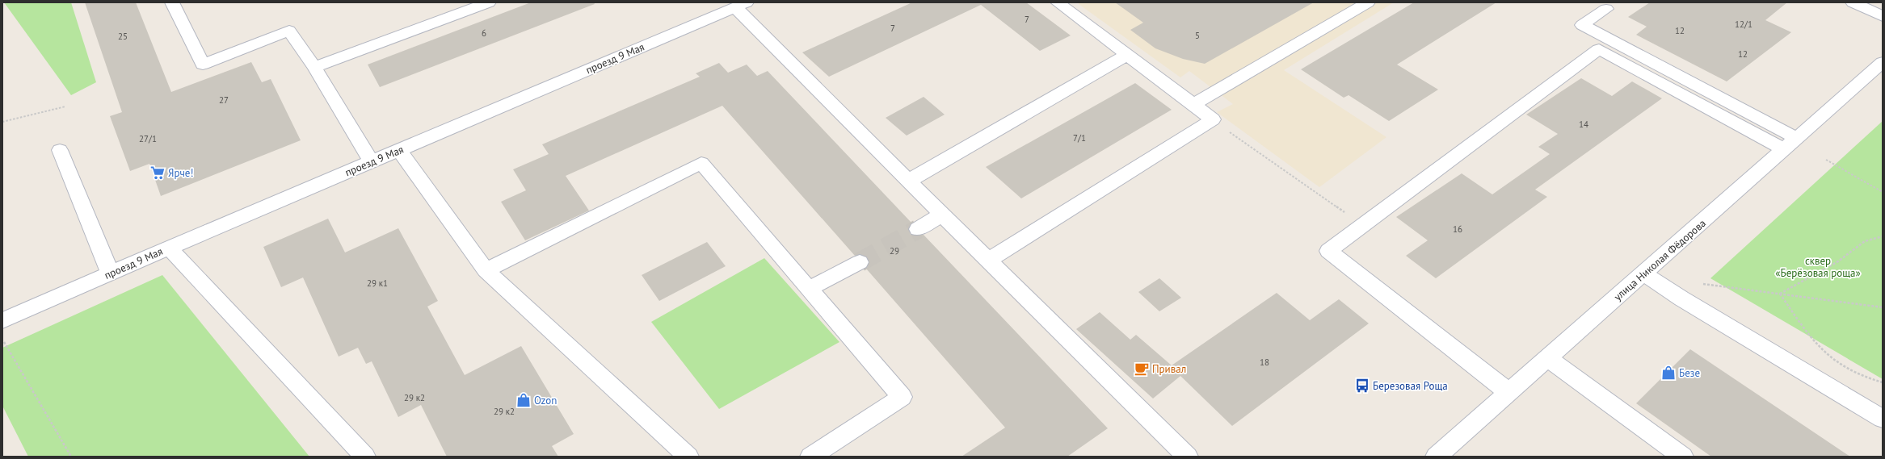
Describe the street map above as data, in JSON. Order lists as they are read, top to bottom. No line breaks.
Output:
{"streets":{"street":["проезд 9 Мая","улица Николая Фёдорова"]},"parks":["сквер «Берёзовая роща»"],"places":{"supermarket":["Ярче!"],"cafe":["Привал"],"shop":["Безе","Ozon"],"bus stop":["Березовая Роща"]},"house_numbers":["7","12/1","7","12","6","5","25","12","27","14","7/1","27/1","16","29","29 к1","18","29 к2","29 к2"]}
